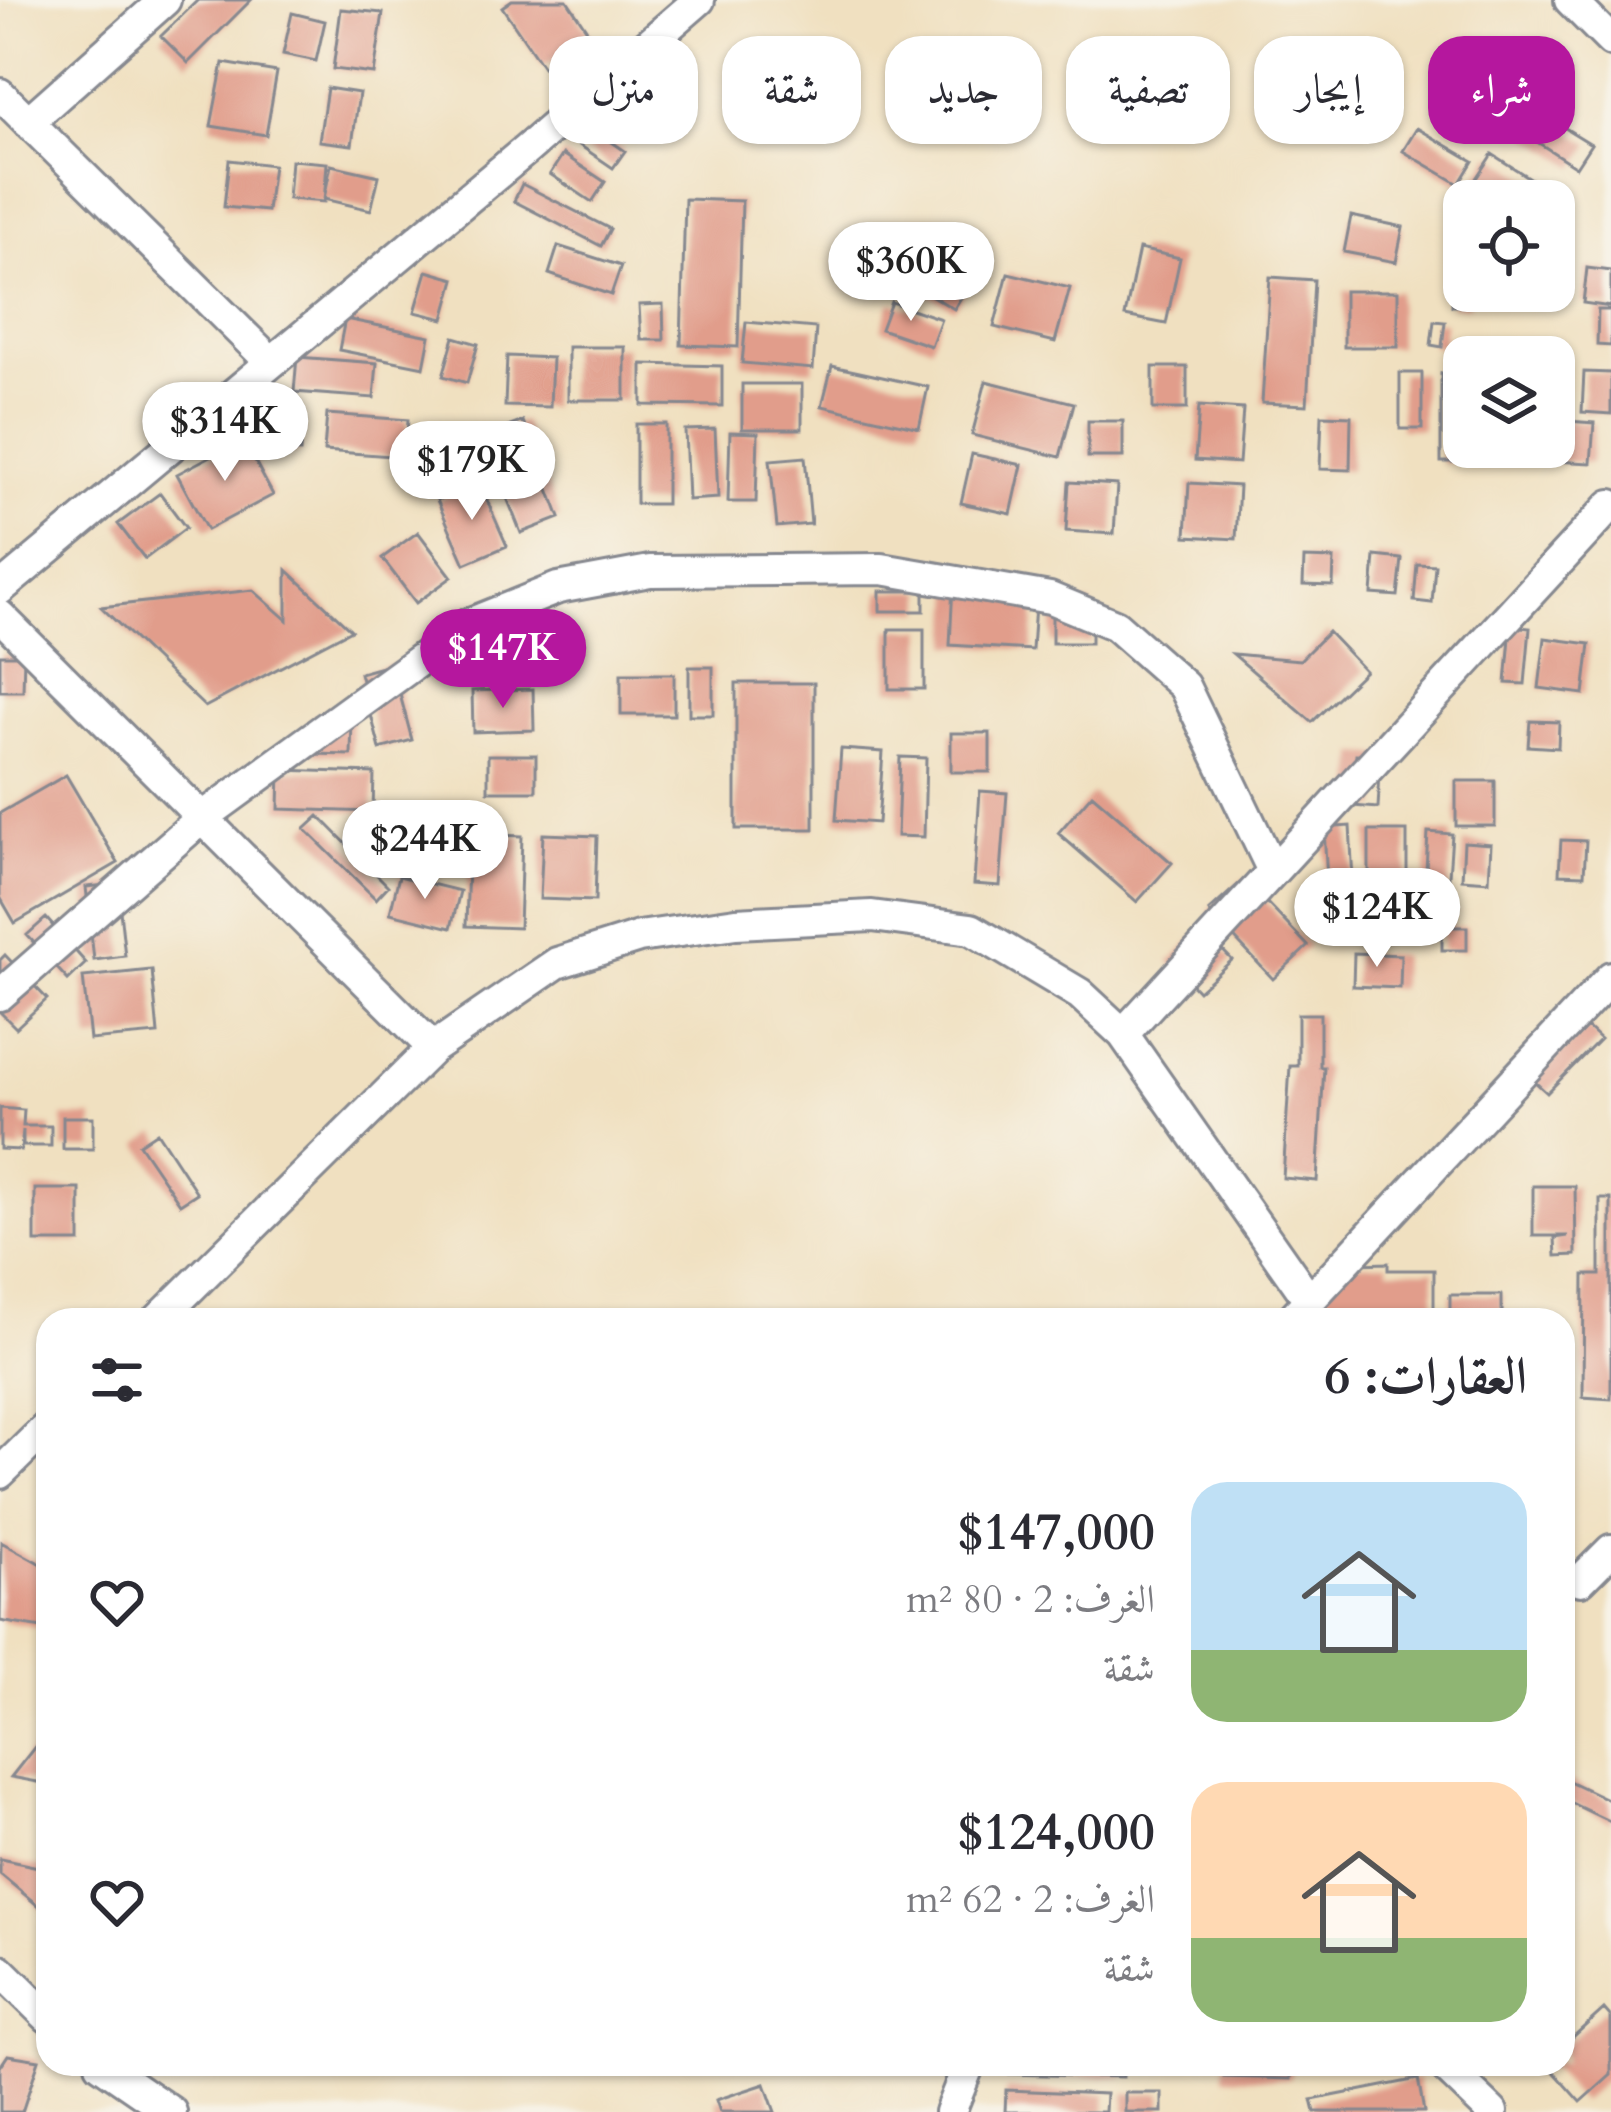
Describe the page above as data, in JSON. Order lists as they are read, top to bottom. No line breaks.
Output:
{"page":{"chip":["شراء","إيجار","تصفية","جديد","شقة","منزل"],"price":["$360K","$314K","$179K","$147K","$244K","$124K"],"heading":"العقارات: 6","list":[{"name":"$147,000","note":"الغرف: 2 · 80 m² · شقة"},{"name":"$124,000","note":"الغرف: 2 · 62 m² · شقة"}]}}
